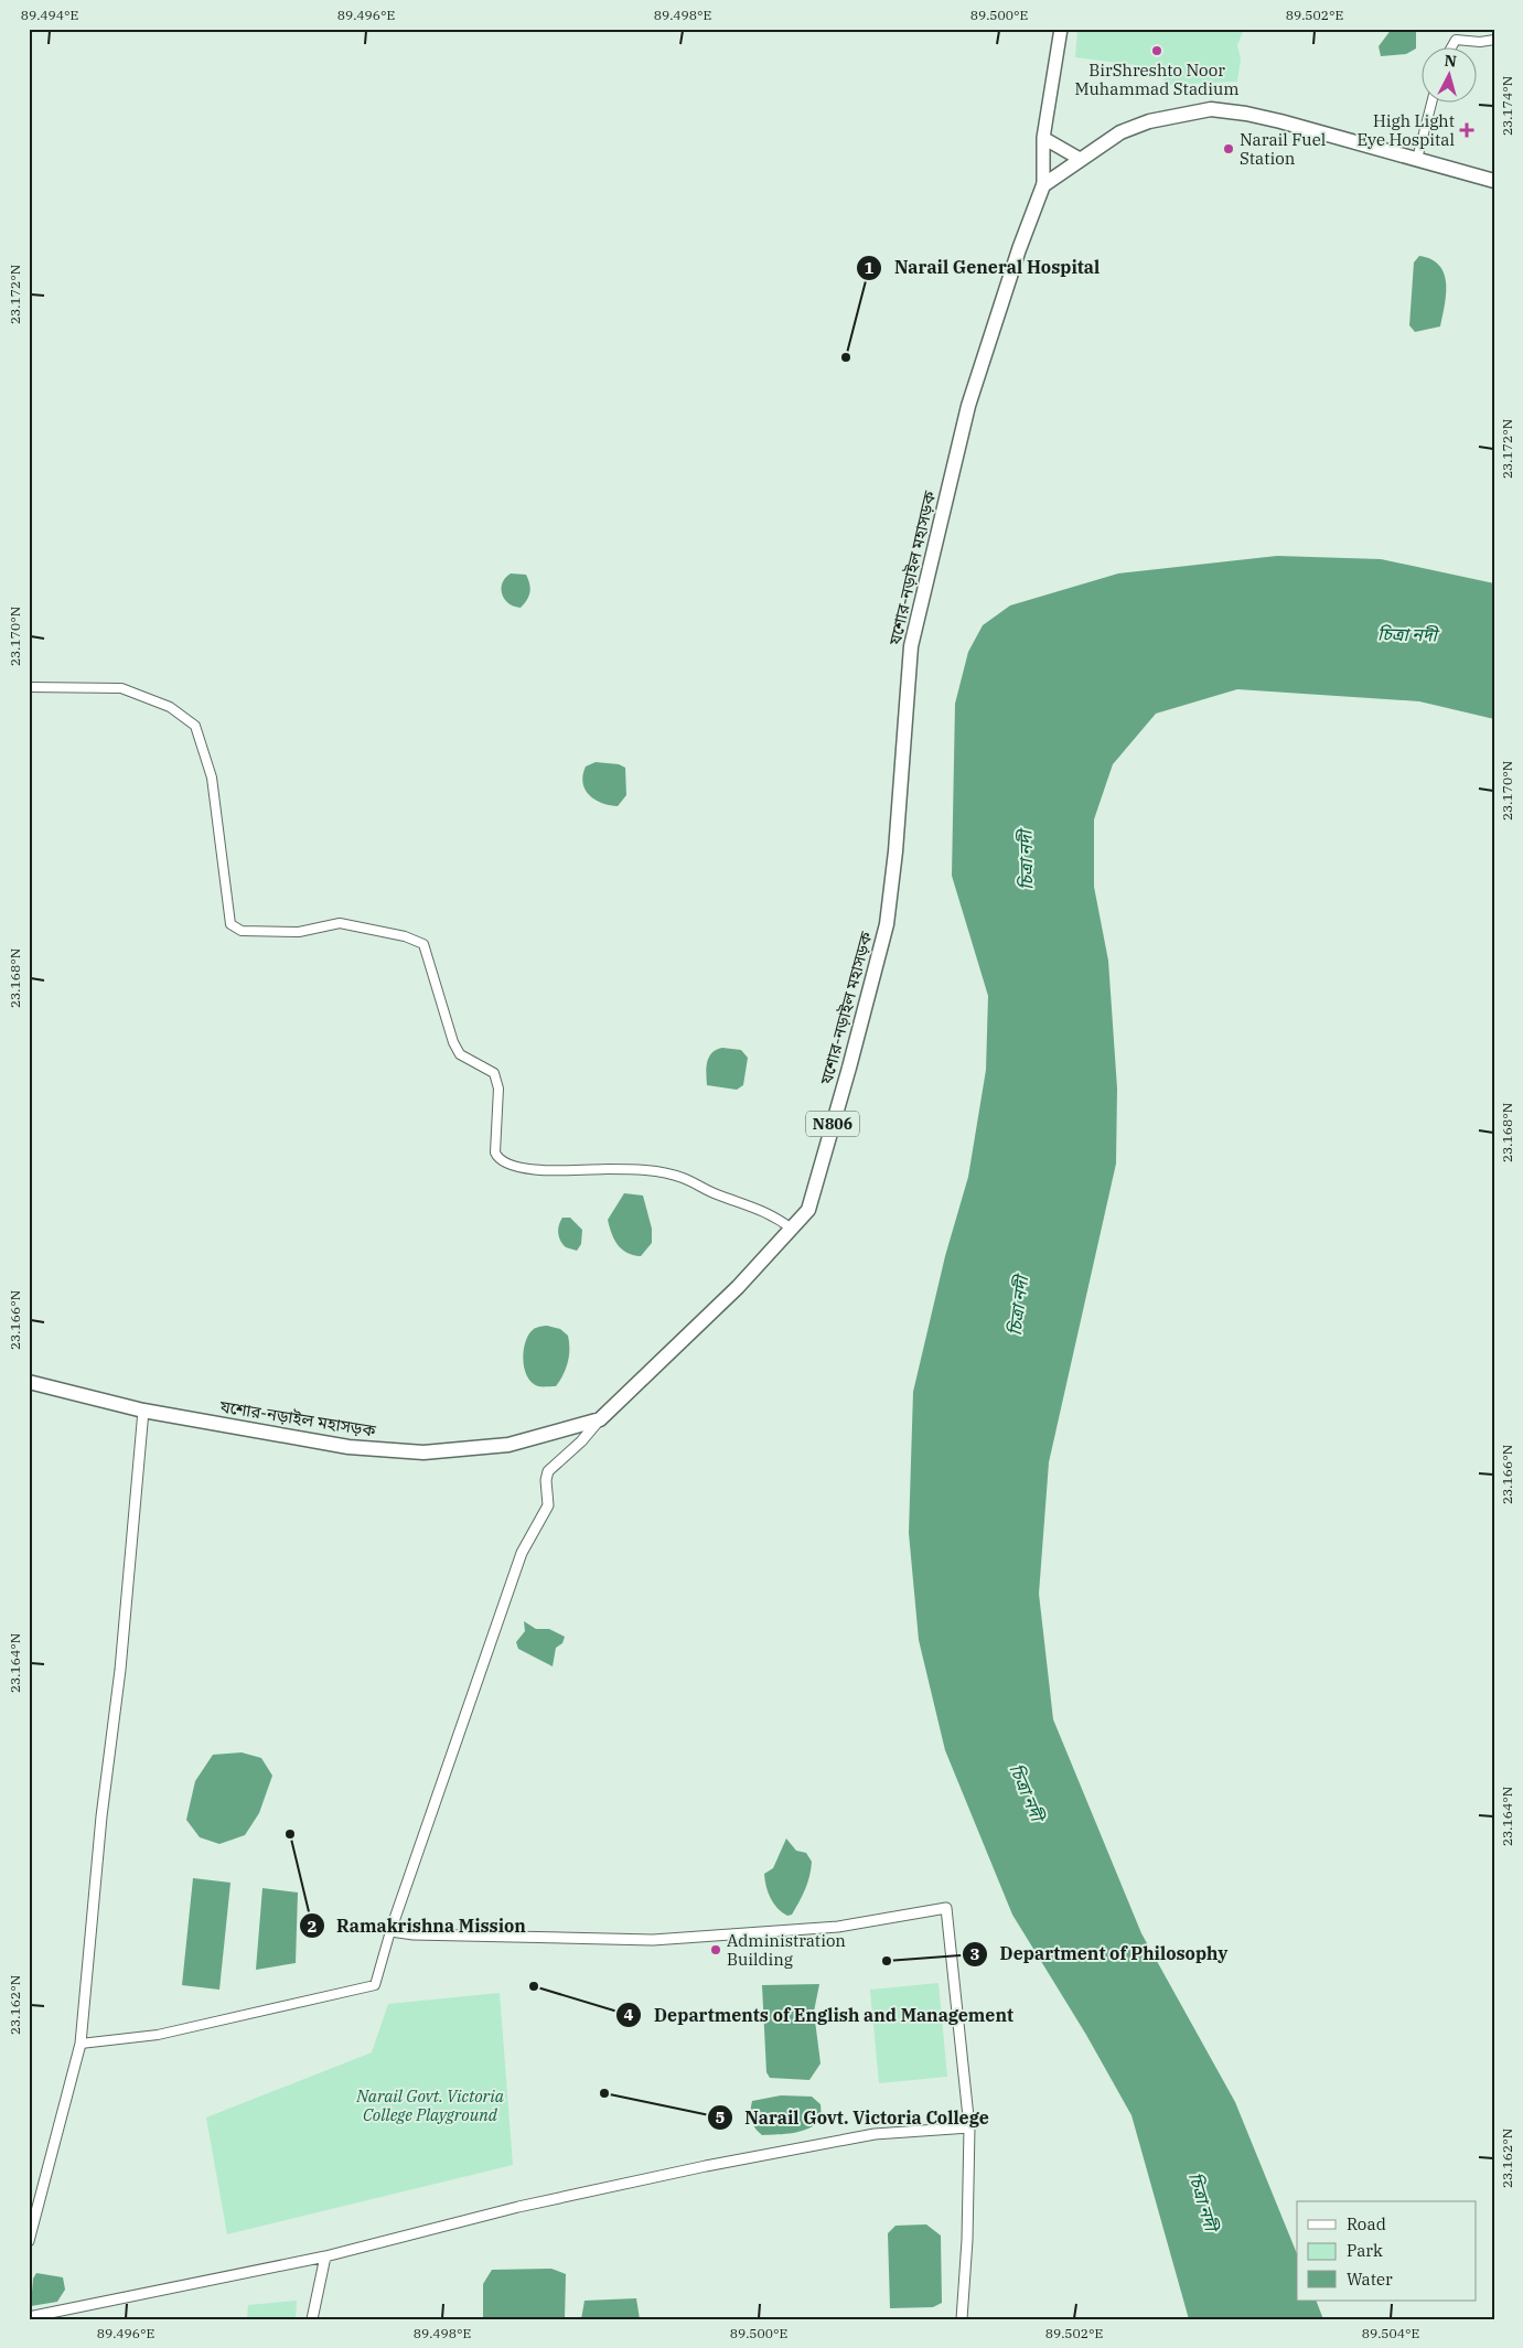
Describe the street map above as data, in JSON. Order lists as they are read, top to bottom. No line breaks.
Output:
{"streets":{"highway":["যশোর-নড়াইল মহাসড়ক","N806"]},"water":["চিত্রা নদী"],"parks":["Narail Govt. Victoria College Playground"],"places":{"other":["BirShreshto Noor Muhammad Stadium","Narail Fuel Station","Narail General Hospital","Ramakrishna Mission","Administration Building","Department of Philosophy","Departments of English and Management","Narail Govt. Victoria College"],"health":["High Light Eye Hospital"]},"legend":["Road","Park","Water"],"north":"top","coordinates":["89.494°E","89.496°E","89.498°E","89.500°E","89.502°E","23.174°N","23.172°N","23.170°N","23.168°N","23.166°N","23.164°N","23.162°N","89.504°E"]}
